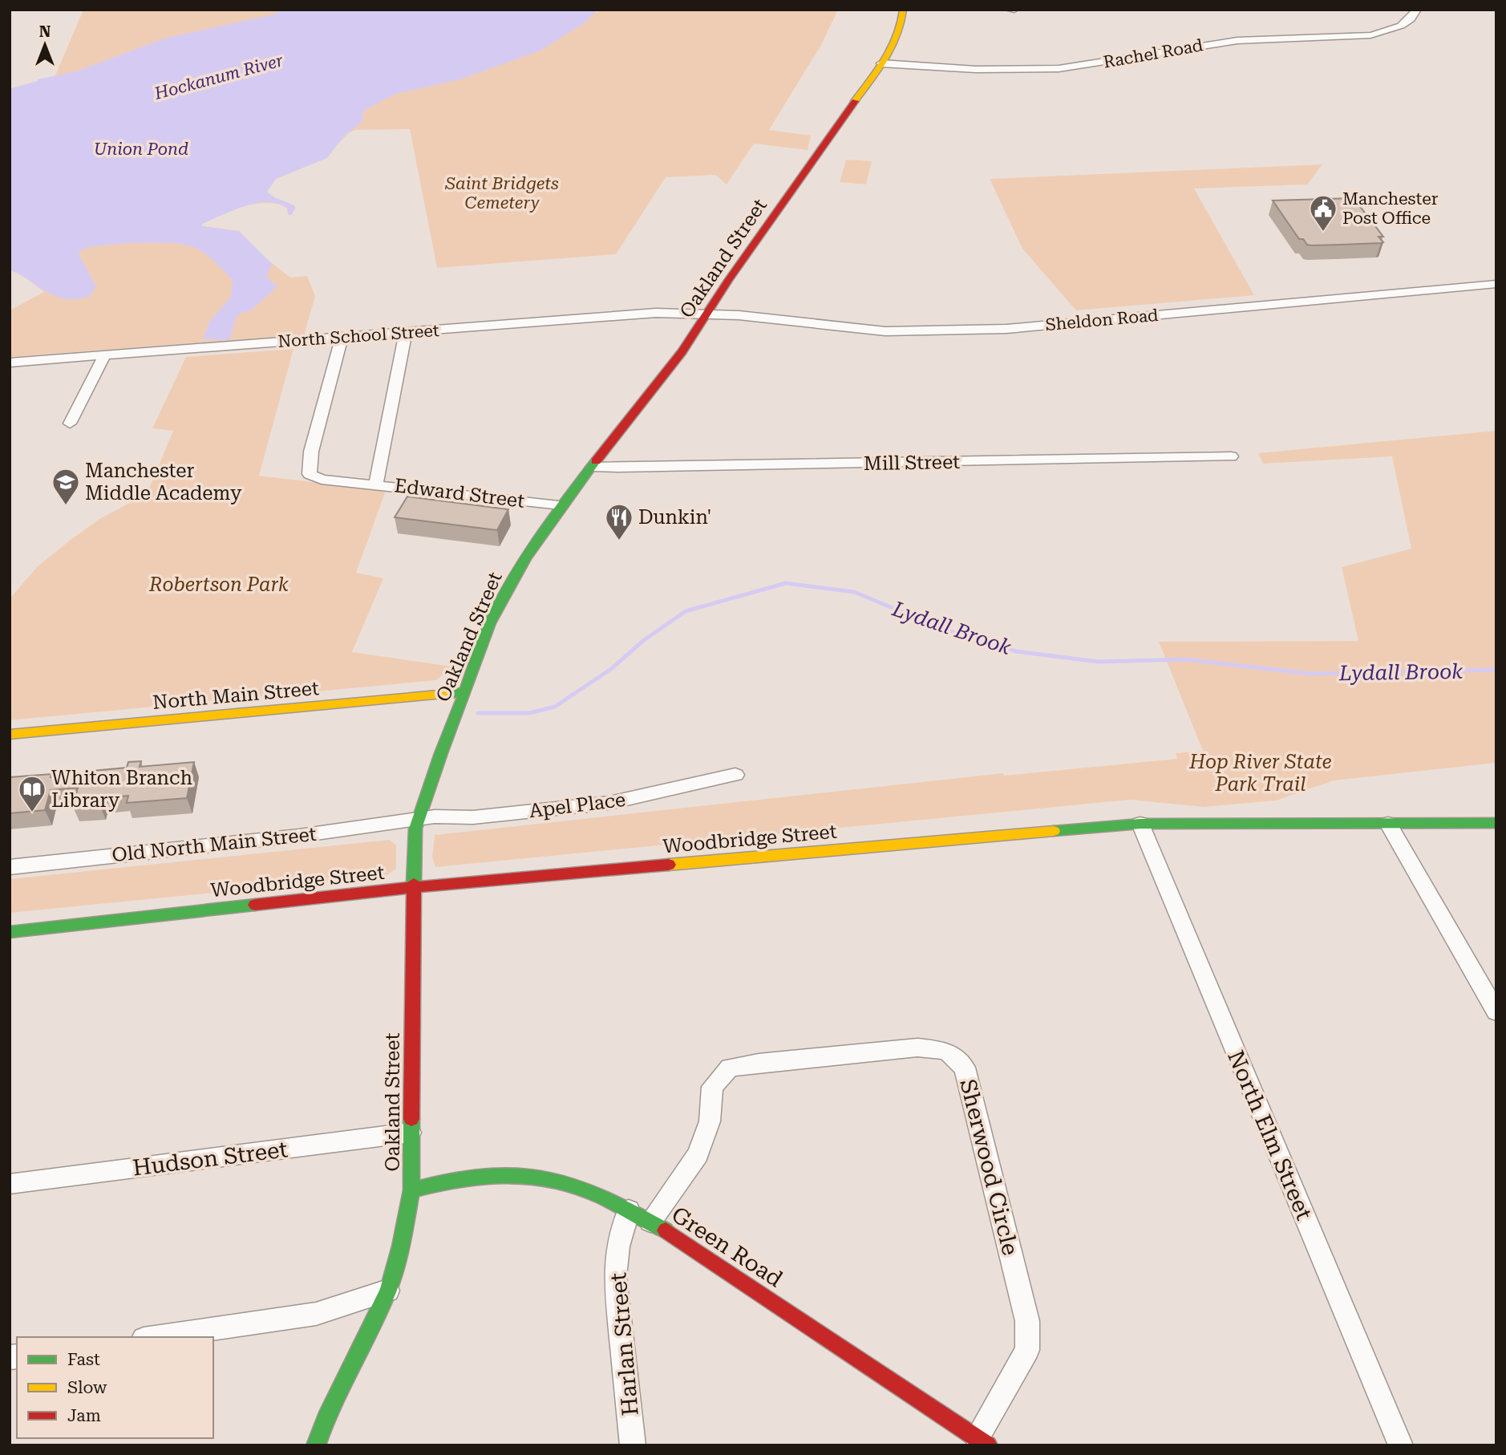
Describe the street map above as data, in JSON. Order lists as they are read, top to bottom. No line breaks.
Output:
{"streets":{"main road":["Oakland Street","North Main Street","Woodbridge Street","Green Road"],"street":["Rachel Road","Sheldon Road","North School Street","Mill Street","Edward Street","Apel Place","Old North Main Street","North Elm Street","Hudson Street","Sherwood Circle","Harlan Street"]},"crossings":[["Rachel Road","Oakland Street"],["Oakland Street","Sheldon Road"],["Oakland Street","North School Street"],["Oakland Street","Mill Street"],["Oakland Street","Edward Street"],["Oakland Street","North Main Street"],["Oakland Street","Apel Place"],["Oakland Street","Woodbridge Street"],["Oakland Street","Old North Main Street"],["Oakland Street","Hudson Street"],["Oakland Street","Green Road"],["Sheldon Road","North School Street"],["North School Street","Edward Street"],["Apel Place","Old North Main Street"],["Woodbridge Street","North Elm Street"],["Sherwood Circle","Green Road"],["Green Road","Harlan Street"]],"water":["Hockanum River","Union Pond","Lydall Brook"],"parks":["Saint Bridgets Cemetery","Robertson Park","Hop River State Park Trail"],"places":{"public building":["Manchester Post Office"],"school or university":["Manchester Middle Academy"],"restaurant":["Dunkin'"],"library":["Whiton Branch Library"]},"legend":["Fast","Slow","Jam"],"north":"top"}
